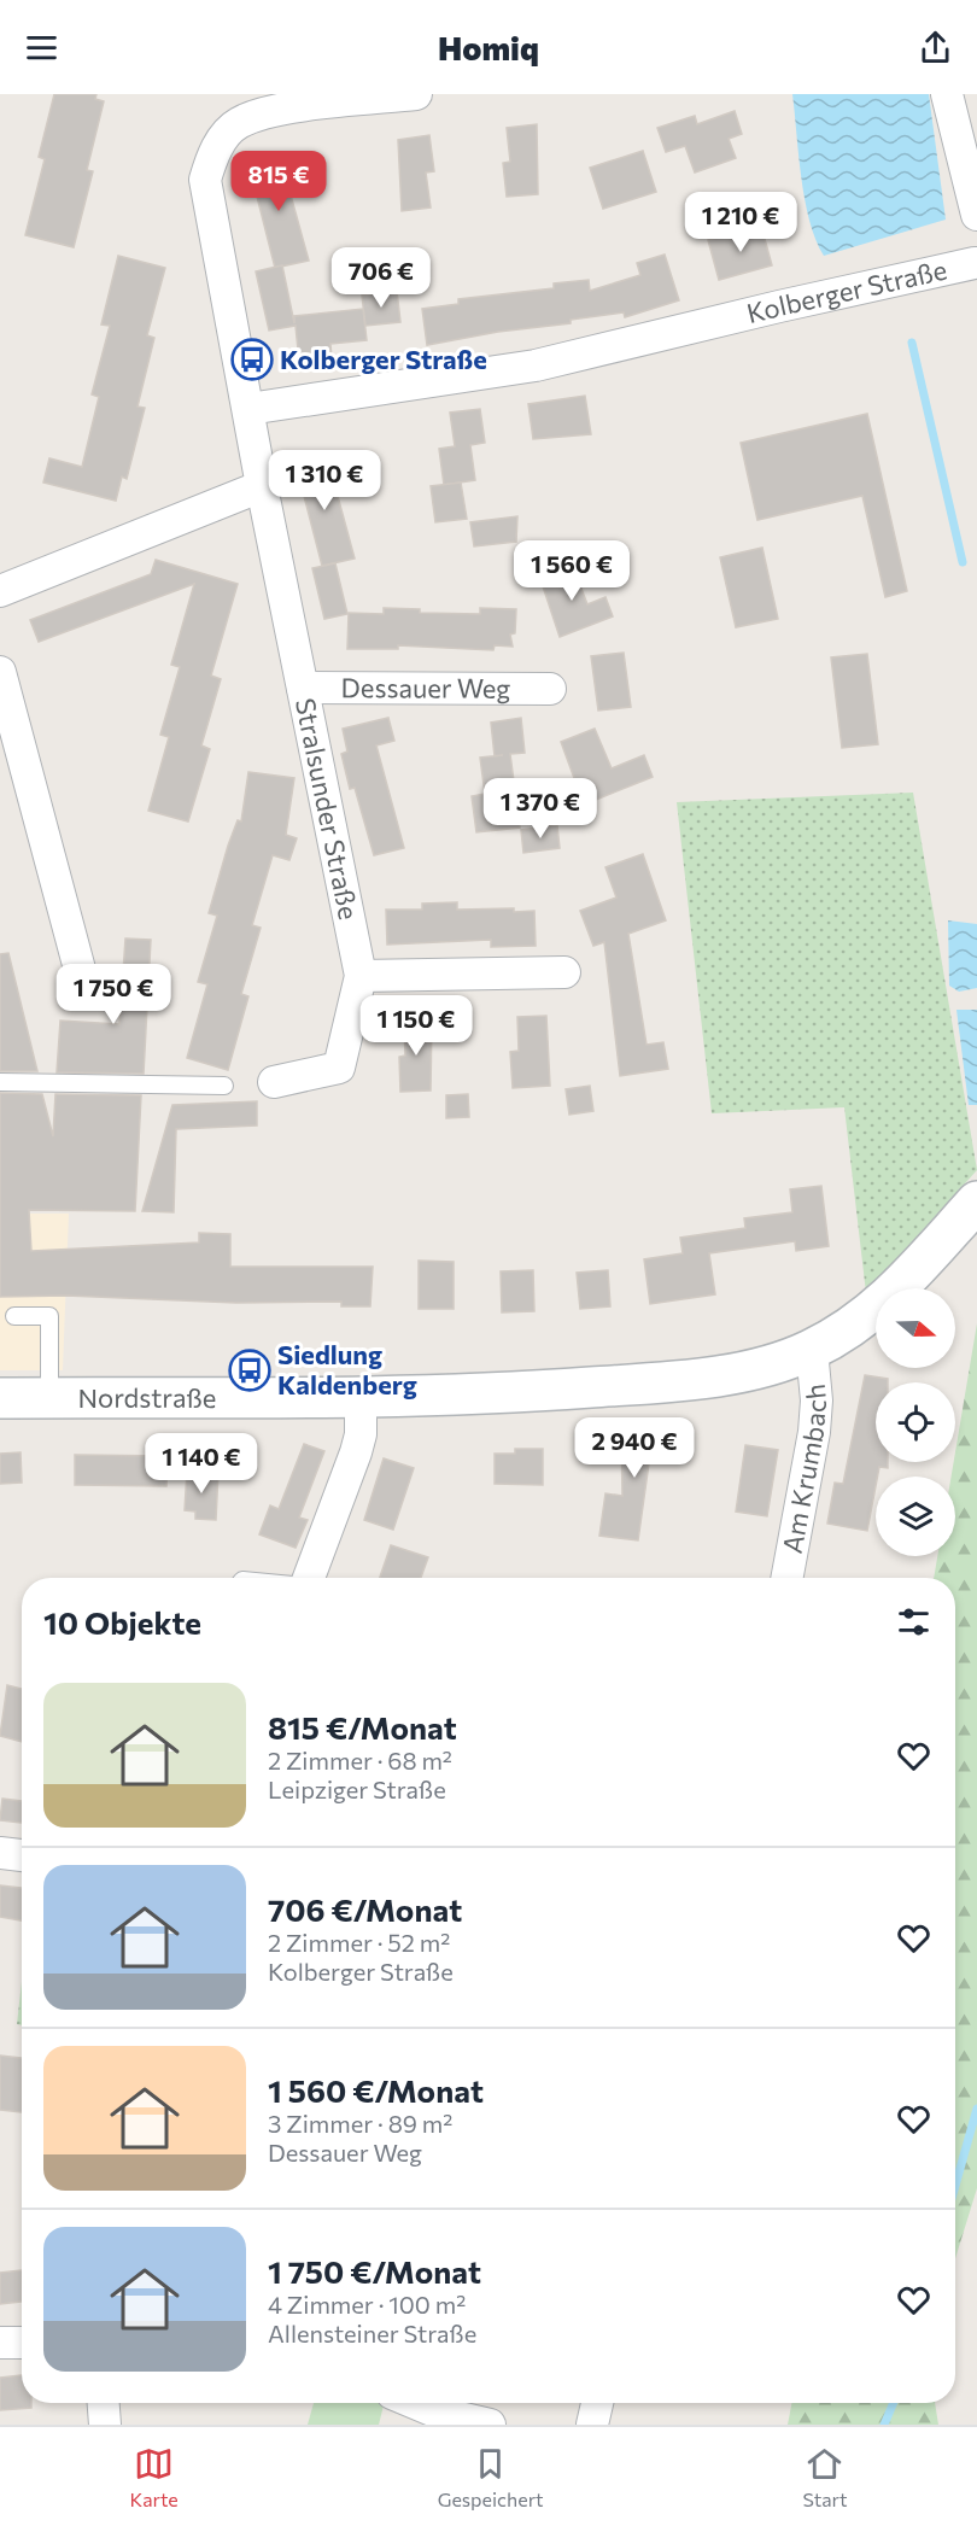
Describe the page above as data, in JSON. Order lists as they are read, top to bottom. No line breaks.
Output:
{"streets":{"main road":["Nordstraße"],"street":["Kolberger Straße","Dessauer Weg","Stralsunder Straße","Am Krumbach"]},"crossings":[["Kolberger Straße","Stralsunder Straße"],["Dessauer Weg","Stralsunder Straße"],["Nordstraße","Am Krumbach"]],"places":{"bus stop":["Kolberger Straße","Siedlung Kaldenberg"]},"north":"right","page":{"header":"Homiq","price":["815 €","1 210 €","706 €","1 310 €","1 560 €","1 370 €","1 750 €","1 150 €","2 940 €","1 140 €"],"heading":"10 Objekte","list":[{"name":"815 €/Monat","note":"2 Zimmer · 68 m² · Leipziger Straße"},{"name":"706 €/Monat","note":"2 Zimmer · 52 m² · Kolberger Straße"},{"name":"1 560 €/Monat","note":"3 Zimmer · 89 m² · Dessauer Weg"},{"name":"1 750 €/Monat","note":"4 Zimmer · 100 m² · Allensteiner Straße"}],"tabs":["Karte","Gespeichert","Start"]}}
